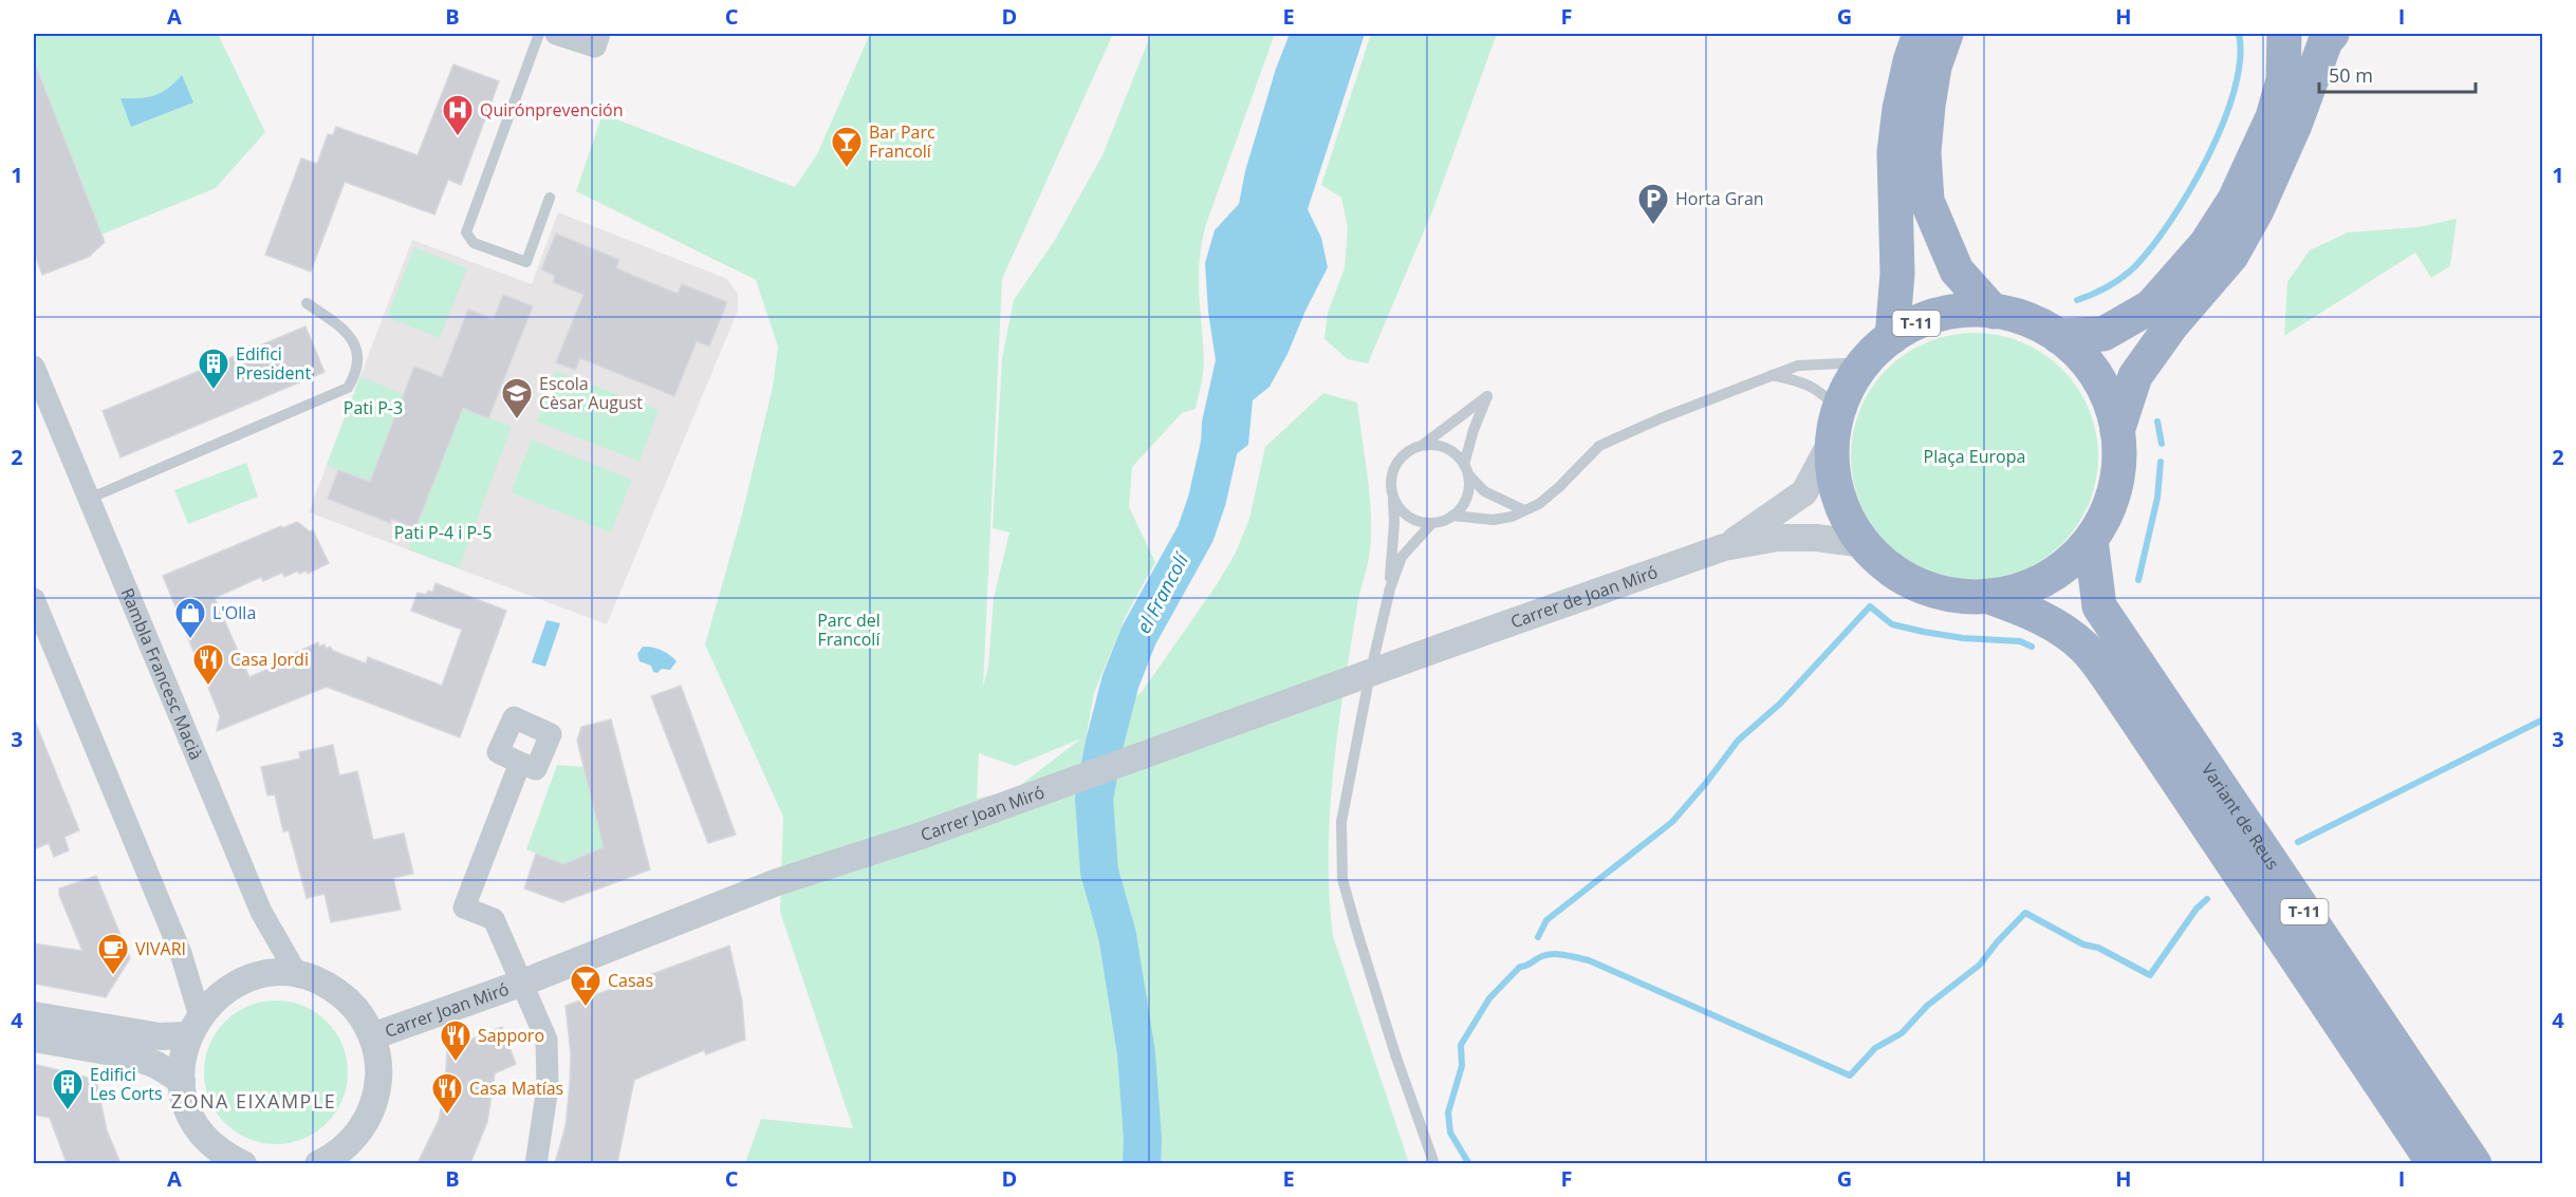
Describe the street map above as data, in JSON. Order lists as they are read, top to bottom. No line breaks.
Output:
{"streets":{"highway":["T-11","Variant de Reus"],"street":["Carrer de Joan Miró","Rambla Francesc Macià","Carrer Joan Miró"]},"crossings":[["T-11","Carrer de Joan Miró"],["T-11","Variant de Reus"],["Carrer de Joan Miró","Carrer Joan Miró"]],"districts":["ZONA EIXAMPLE"],"water":["el Francolí"],"parks":["Pati P-3","Plaça Europa","Pati P-4 i P-5","Parc del Francolí"],"places":{"hospital":["Quirónprevención"],"bar":["Bar Parc Francolí","Casas"],"parking":["Horta Gran"],"building":["Edifici President","Edifici Les Corts"],"school or university":["Escola Cèsar August"],"shop":["L'Olla"],"restaurant":["Casa Jordi","Sapporo","Casa Matías"],"cafe":["VIVARI"]},"scale_bar":"50 m","grid":{"columns":["A","B","C","D","E","F","G","H","I"],"rows":["1","2","3","4"]}}
